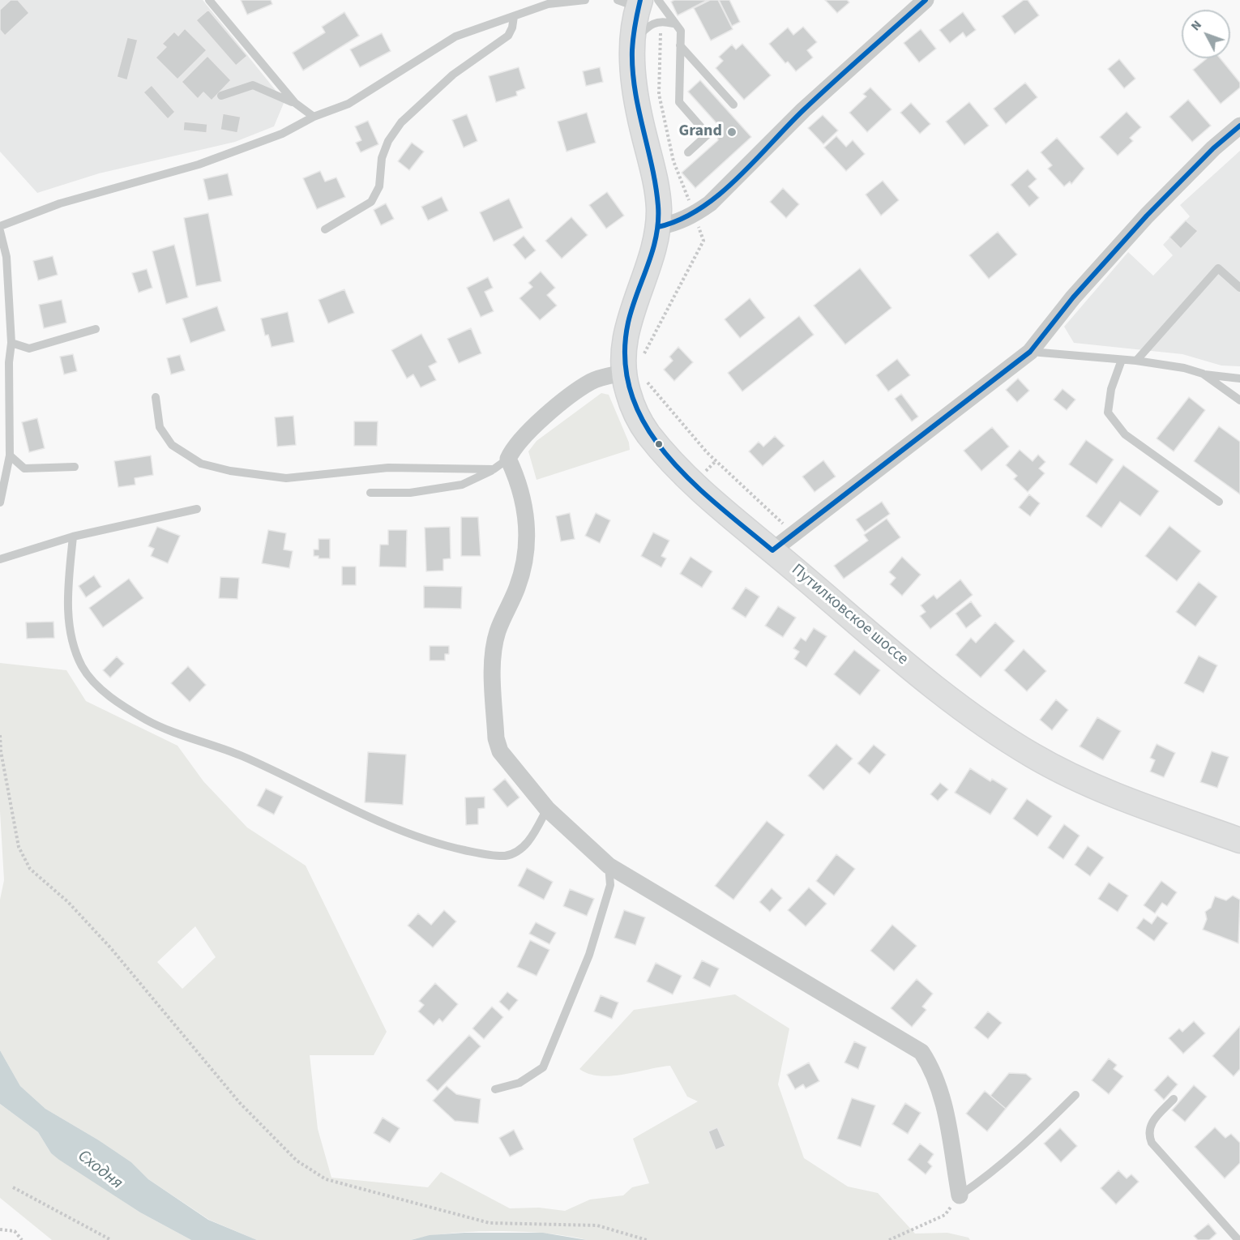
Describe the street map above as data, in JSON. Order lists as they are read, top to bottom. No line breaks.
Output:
{"streets":{"main road":["Путилковское шоссе"]},"water":["Сходня"],"places":["Grand"],"north":"top left"}
